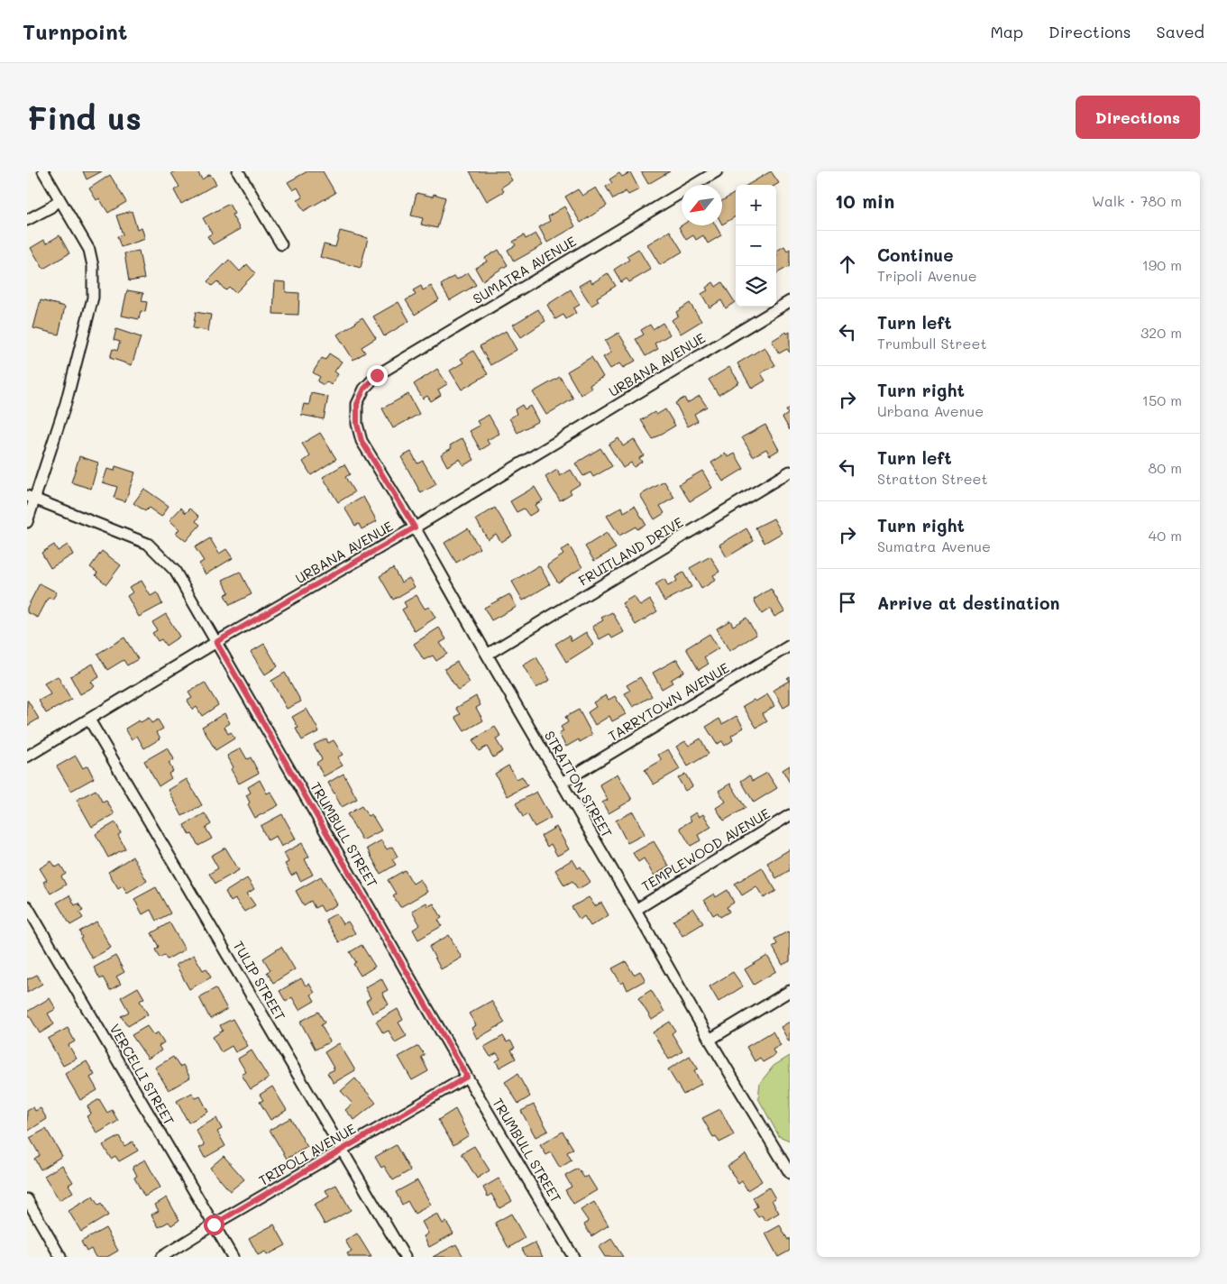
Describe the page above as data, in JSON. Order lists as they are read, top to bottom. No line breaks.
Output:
{"streets":{"street":["SUMATRA AVENUE","URBANA AVENUE","FRUITLAND DRIVE","TARRYTOWN AVENUE","STRATTON STREET","TRUMBULL STREET","TEMPLEWOOD AVENUE","TULIP STREET","VERCELLI STREET","TRIPOLI AVENUE"]},"crossings":[["SUMATRA AVENUE","STRATTON STREET"],["URBANA AVENUE","STRATTON STREET"],["URBANA AVENUE","TRUMBULL STREET"],["URBANA AVENUE","TULIP STREET"],["FRUITLAND DRIVE","STRATTON STREET"],["TARRYTOWN AVENUE","STRATTON STREET"],["STRATTON STREET","TEMPLEWOOD AVENUE"],["TRUMBULL STREET","TRIPOLI AVENUE"],["TULIP STREET","TRIPOLI AVENUE"],["VERCELLI STREET","TRIPOLI AVENUE"]],"north":"bottom left","page":{"header":"Turnpoint","nav":["Map","Directions","Saved"],"buttons":"Directions","title":"Find us","heading":["10 min","Walk · 780 m"],"map_buttons":["+","−"],"list":[["Continue","Tripoli Avenue","190 m"],["Turn left","Trumbull Street","320 m"],["Turn right","Urbana Avenue","150 m"],["Turn left","Stratton Street","80 m"],["Turn right","Sumatra Avenue","40 m"],"Arrive at destination"]}}
